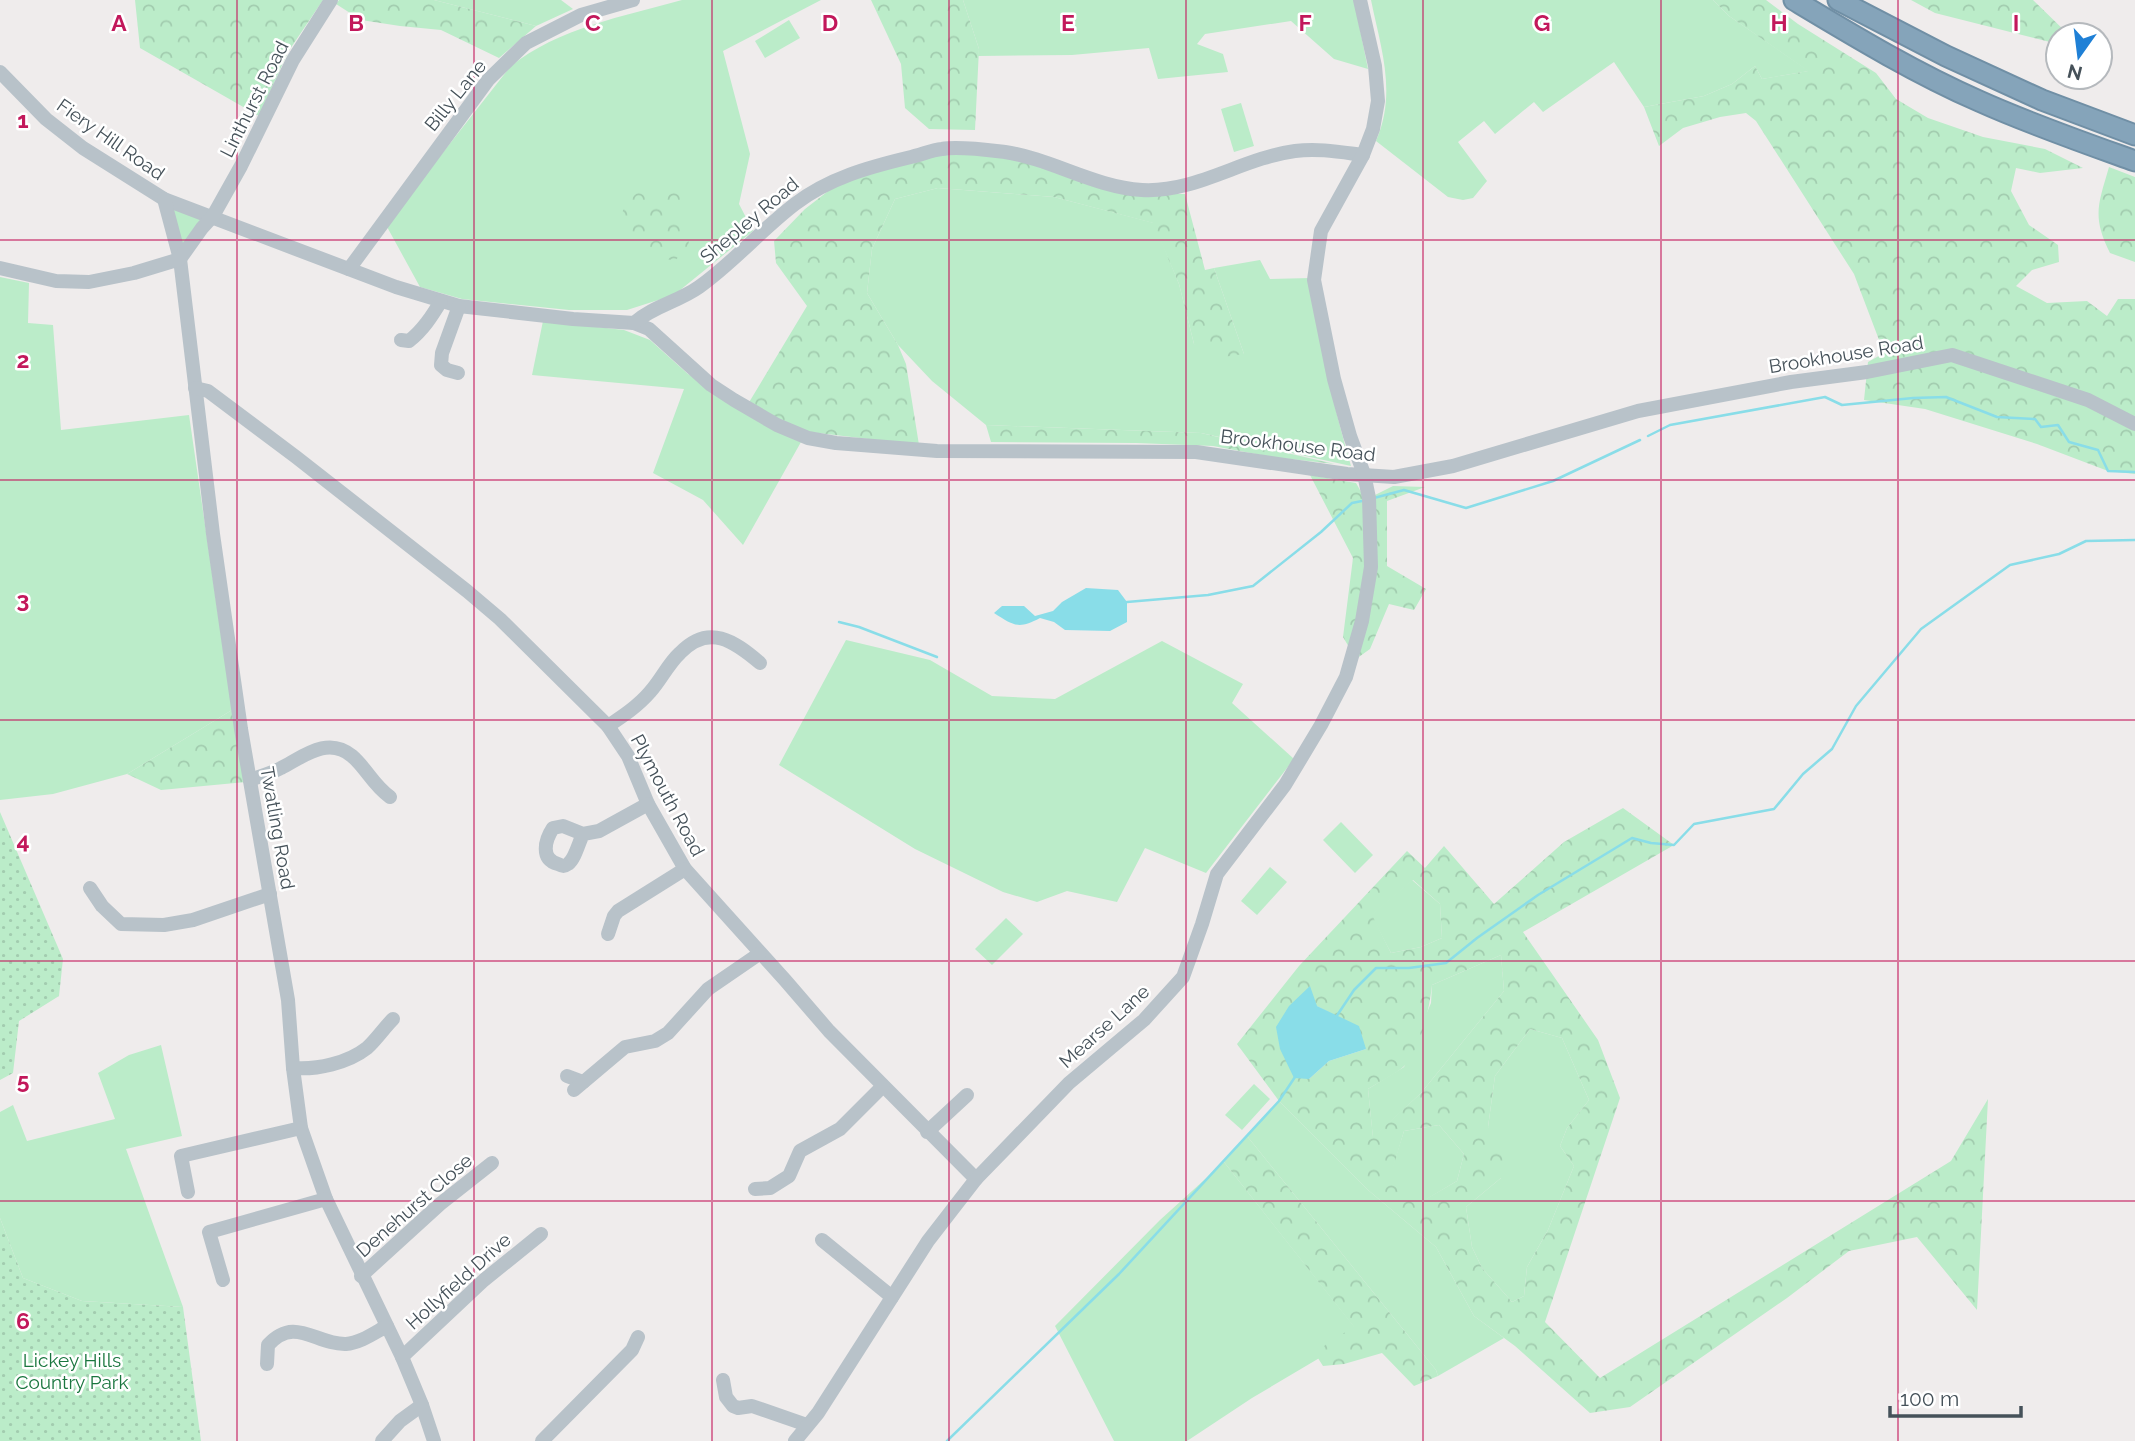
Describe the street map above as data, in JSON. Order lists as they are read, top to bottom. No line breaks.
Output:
{"streets":{"street":["Billy Lane","Linthurst Road","Fiery Hill Road","Shepley Road","Brookhouse Road","Plymouth Road","Twatling Road","Mearse Lane","Denehurst Close","Hollyfield Drive"]},"crossings":[["Linthurst Road","Fiery Hill Road"],["Linthurst Road","Twatling Road"],["Fiery Hill Road","Twatling Road"],["Shepley Road","Brookhouse Road"],["Shepley Road","Mearse Lane"],["Brookhouse Road","Mearse Lane"],["Plymouth Road","Twatling Road"],["Plymouth Road","Mearse Lane"],["Twatling Road","Denehurst Close"],["Twatling Road","Hollyfield Drive"]],"parks":["Lickey Hills Country Park"],"scale_bar":"100 m","north":"bottom","grid":{"columns":["A","B","C","D","E","F","G","H","I"],"rows":["1","2","3","4","5","6"]}}
